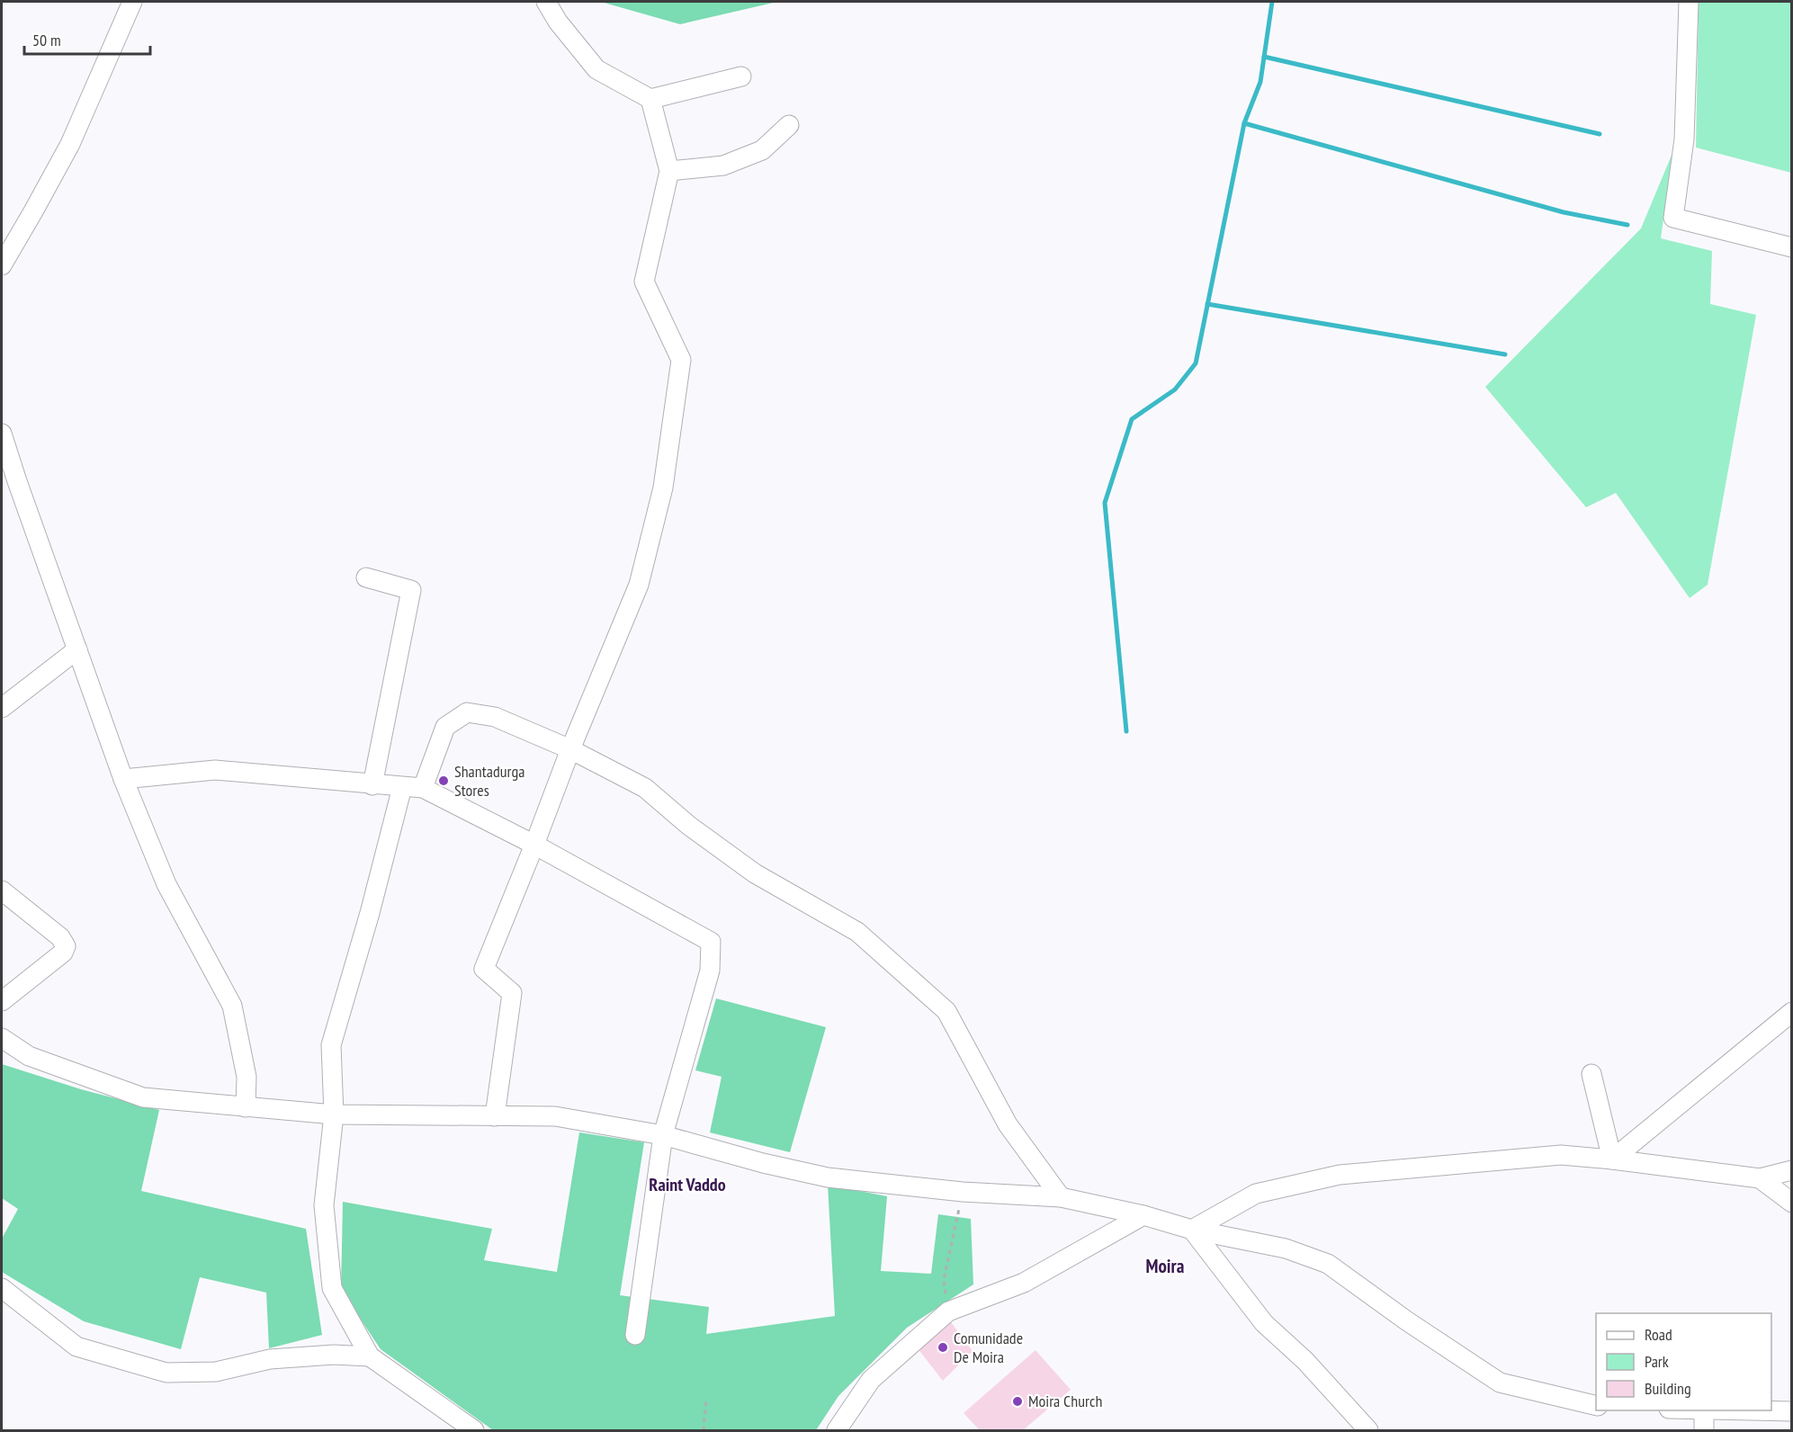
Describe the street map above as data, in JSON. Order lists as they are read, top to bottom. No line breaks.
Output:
{"districts":["Raint Vaddo","Moira"],"places":["Shantadurga Stores","Comunidade De Moira","Moira Church"],"legend":["Road","Park","Building"],"scale_bar":"50 m"}
